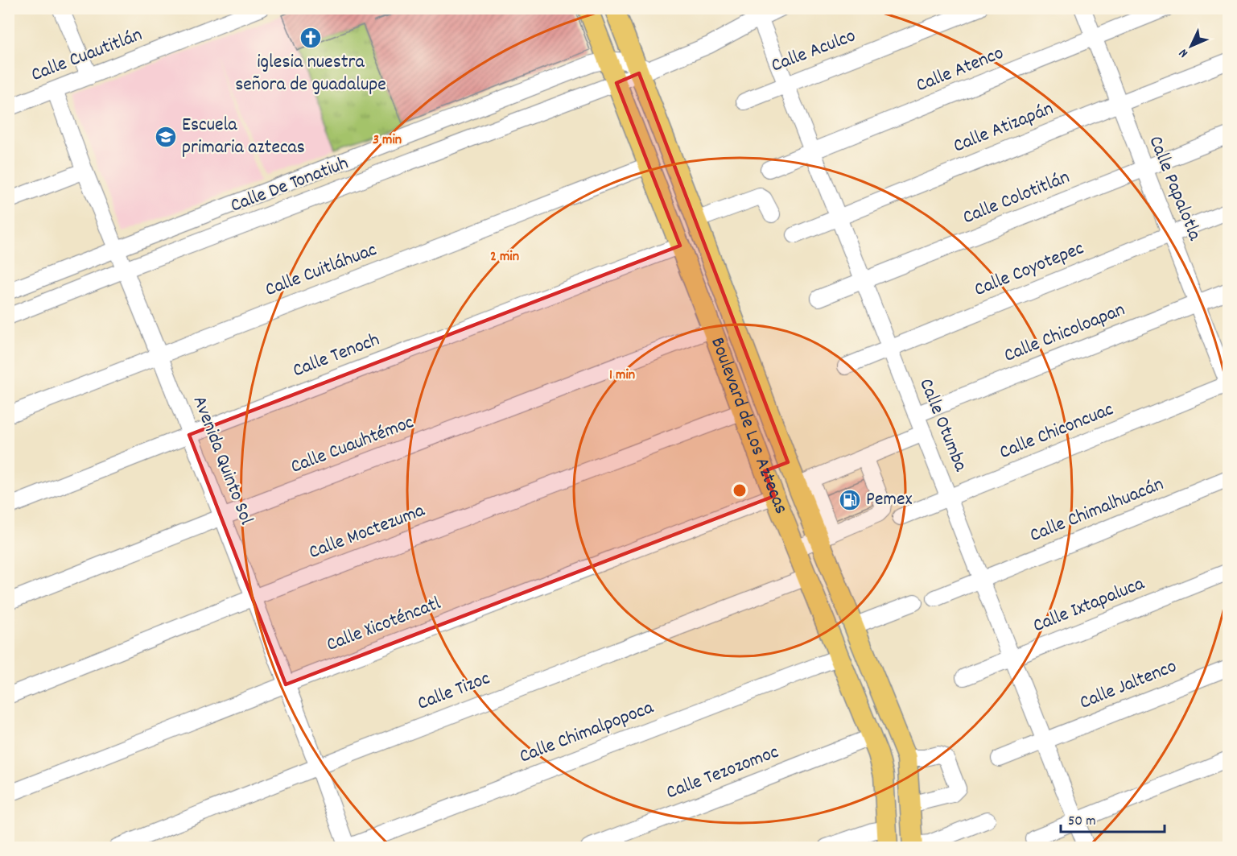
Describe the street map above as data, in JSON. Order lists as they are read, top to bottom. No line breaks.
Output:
{"streets":{"main road":["Boulevard de Los Aztecas"],"street":["Calle Aculco","Calle Cuautitlán","Calle Atenco","Calle Atizapán","Calle De Tonatiuh","Calle Papalotla","Calle Colotitlán","Calle Coyotepec","Calle Cuitláhuac","Calle Chicoloapan","Calle Tenoch","Calle Otumba","Calle Chiconcuac","Calle Cuauhtémoc","Avenida Quinto Sol","Calle Chimalhuacán","Calle Moctezuma","Calle Ixtapaluca","Calle Xicoténcatl","Calle Jaltenco","Calle Tizoc","Calle Chimalpopoca","Calle Tezozomoc"]},"crossings":[["Calle Aculco","Calle Otumba"],["Calle Cuautitlán","Avenida Quinto Sol"],["Calle Atenco","Calle Papalotla"],["Calle Atenco","Calle Otumba"],["Calle Atizapán","Calle Papalotla"],["Calle Atizapán","Calle Otumba"],["Calle De Tonatiuh","Boulevard de Los Aztecas"],["Calle De Tonatiuh","Avenida Quinto Sol"],["Calle Papalotla","Calle Colotitlán"],["Calle Papalotla","Calle Coyotepec"],["Calle Papalotla","Calle Chicoloapan"],["Calle Papalotla","Calle Chiconcuac"],["Calle Colotitlán","Calle Otumba"],["Calle Coyotepec","Calle Otumba"],["Calle Cuitláhuac","Boulevard de Los Aztecas"],["Calle Cuitláhuac","Avenida Quinto Sol"],["Calle Chicoloapan","Calle Otumba"],["Calle Tenoch","Boulevard de Los Aztecas"],["Calle Tenoch","Avenida Quinto Sol"],["Calle Otumba","Calle Chiconcuac"],["Calle Otumba","Calle Chimalhuacán"],["Calle Otumba","Calle Ixtapaluca"],["Calle Otumba","Calle Jaltenco"],["Boulevard de Los Aztecas","Calle Cuauhtémoc"],["Boulevard de Los Aztecas","Calle Moctezuma"],["Boulevard de Los Aztecas","Calle Xicoténcatl"],["Boulevard de Los Aztecas","Calle Tizoc"],["Boulevard de Los Aztecas","Calle Chimalpopoca"],["Boulevard de Los Aztecas","Calle Tezozomoc"],["Calle Cuauhtémoc","Avenida Quinto Sol"],["Avenida Quinto Sol","Calle Moctezuma"],["Avenida Quinto Sol","Calle Xicoténcatl"],["Avenida Quinto Sol","Calle Tizoc"],["Avenida Quinto Sol","Calle Chimalpopoca"]],"places":{"church":["iglesia nuestra señora de guadalupe"],"school or university":["Escuela primaria aztecas"],"fuel station":["Pemex"]},"scale_bar":"50 m","north":"bottom left","rings":["3 min","2 min","1 min"]}
